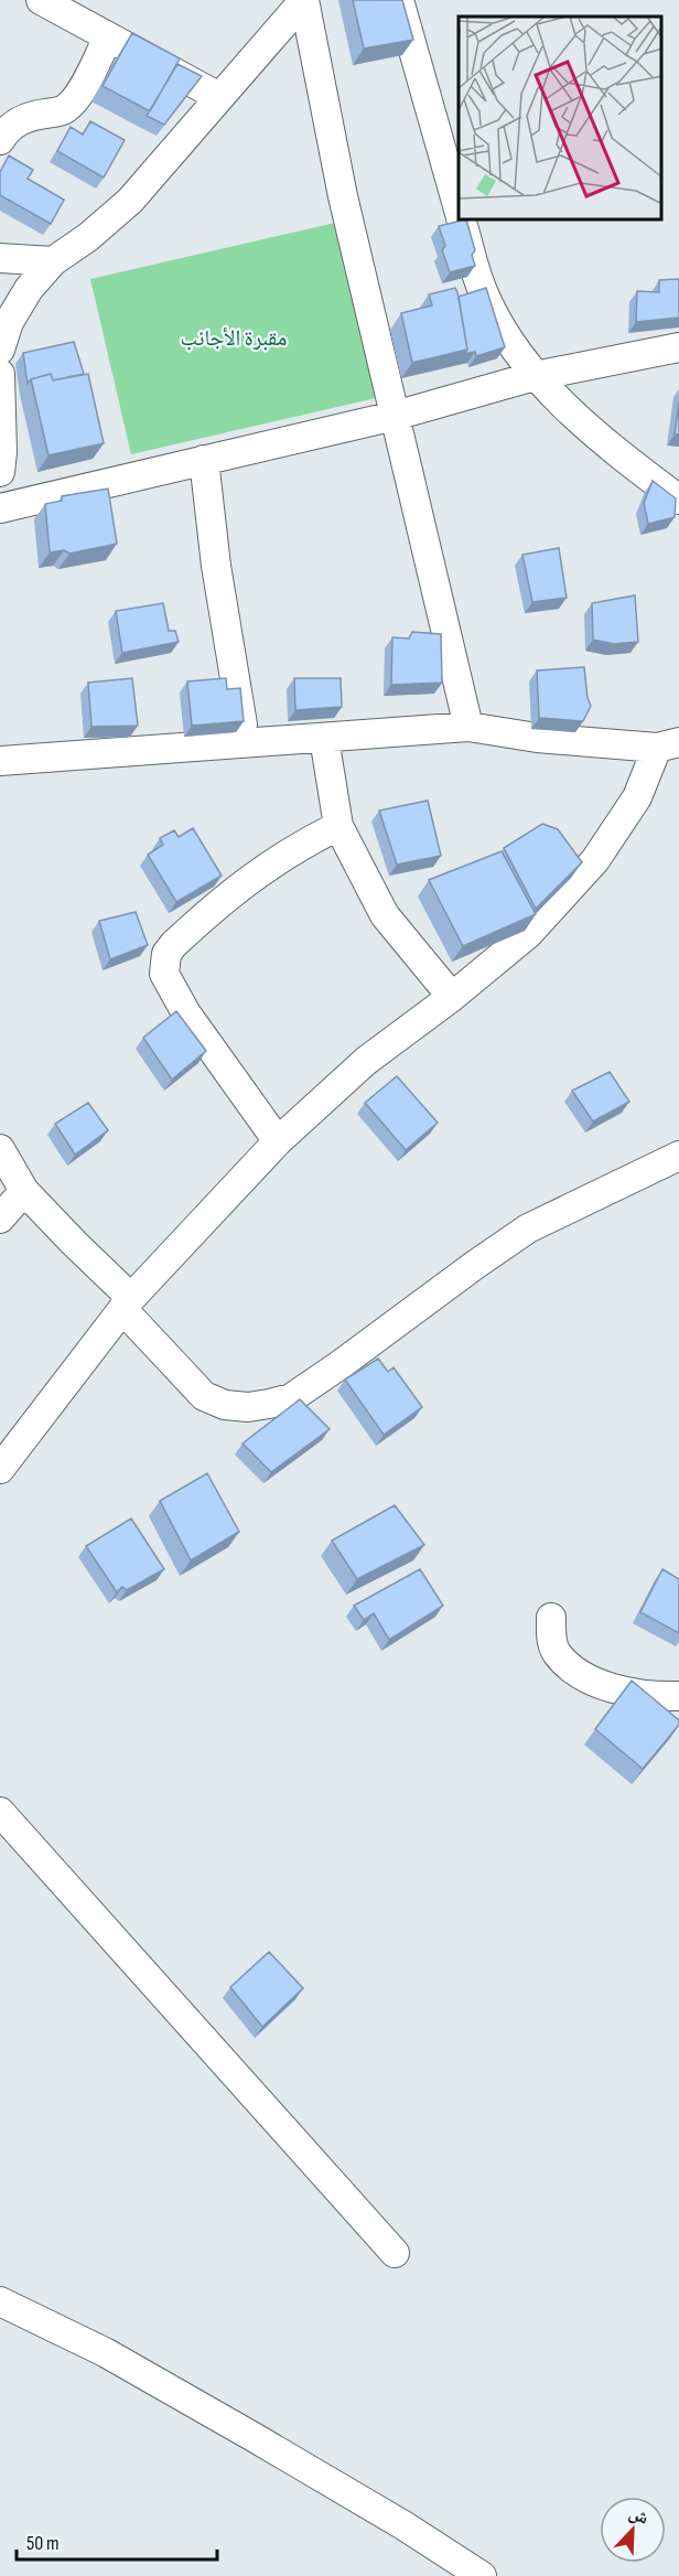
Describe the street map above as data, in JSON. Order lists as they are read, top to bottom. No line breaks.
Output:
{"parks":["مقبرة الأجانب"],"scale_bar":"50 m","north":"top right"}
